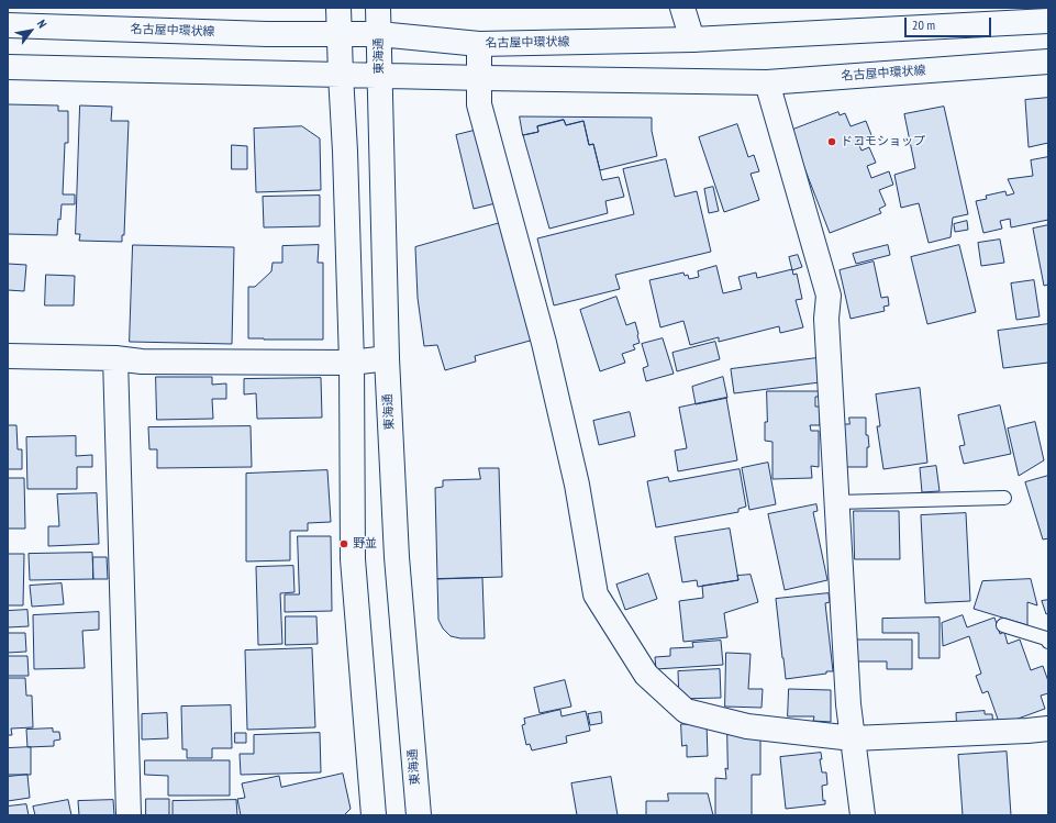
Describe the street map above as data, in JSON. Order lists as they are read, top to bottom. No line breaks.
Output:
{"streets":{"main road":["名古屋中環状線","東海通"]},"crossings":[["名古屋中環状線","東海通"]],"places":["ドコモショップ","野並"],"scale_bar":"20 m","north":"top right"}
